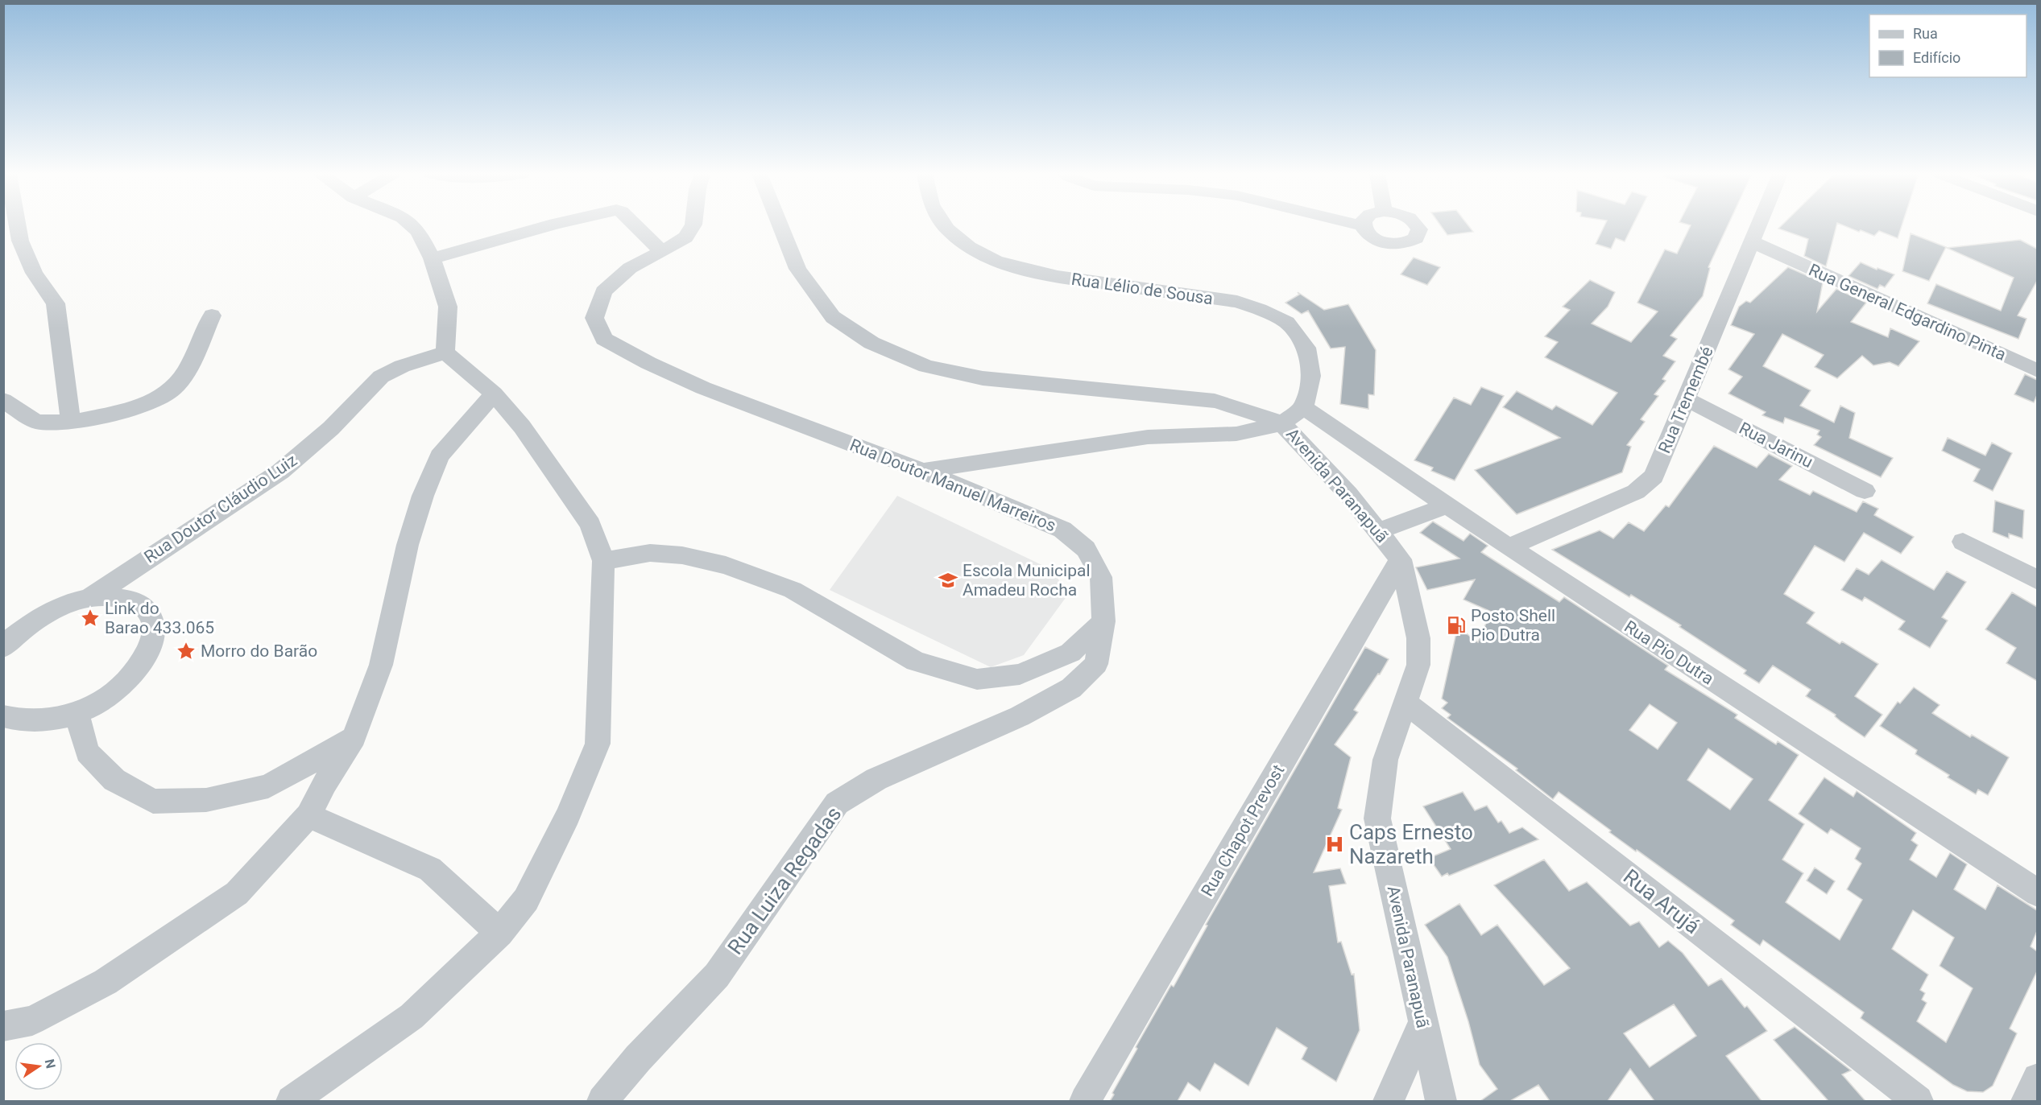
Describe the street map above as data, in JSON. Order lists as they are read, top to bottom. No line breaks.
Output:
{"streets":{"street":["Rua Lélio de Sousa","Rua General Edgardino Pinta","Rua Tremembé","Rua Jarinu","Rua Doutor Manuel Marreiros","Avenida Paranapuã","Rua Doutor Cláudio Luiz","Rua Pio Dutra","Rua Chapot Prevost","Rua Luiza Regadas","Rua Arujá"]},"crossings":[["Rua Lélio de Sousa","Rua Pio Dutra"],["Rua General Edgardino Pinta","Rua Tremembé"],["Rua Tremembé","Rua Jarinu"],["Rua Tremembé","Rua Pio Dutra"],["Rua Doutor Manuel Marreiros","Rua Luiza Regadas"],["Avenida Paranapuã","Rua Chapot Prevost"],["Avenida Paranapuã","Rua Arujá"]],"places":{"school or university":["Escola Municipal Amadeu Rocha"],"place":["Link do Barao 433.065","Morro do Barão"],"fuel station":["Posto Shell Pio Dutra"],"hospital":["Caps Ernesto Nazareth"]},"legend":["Rua","Edifício"],"north":"right"}
